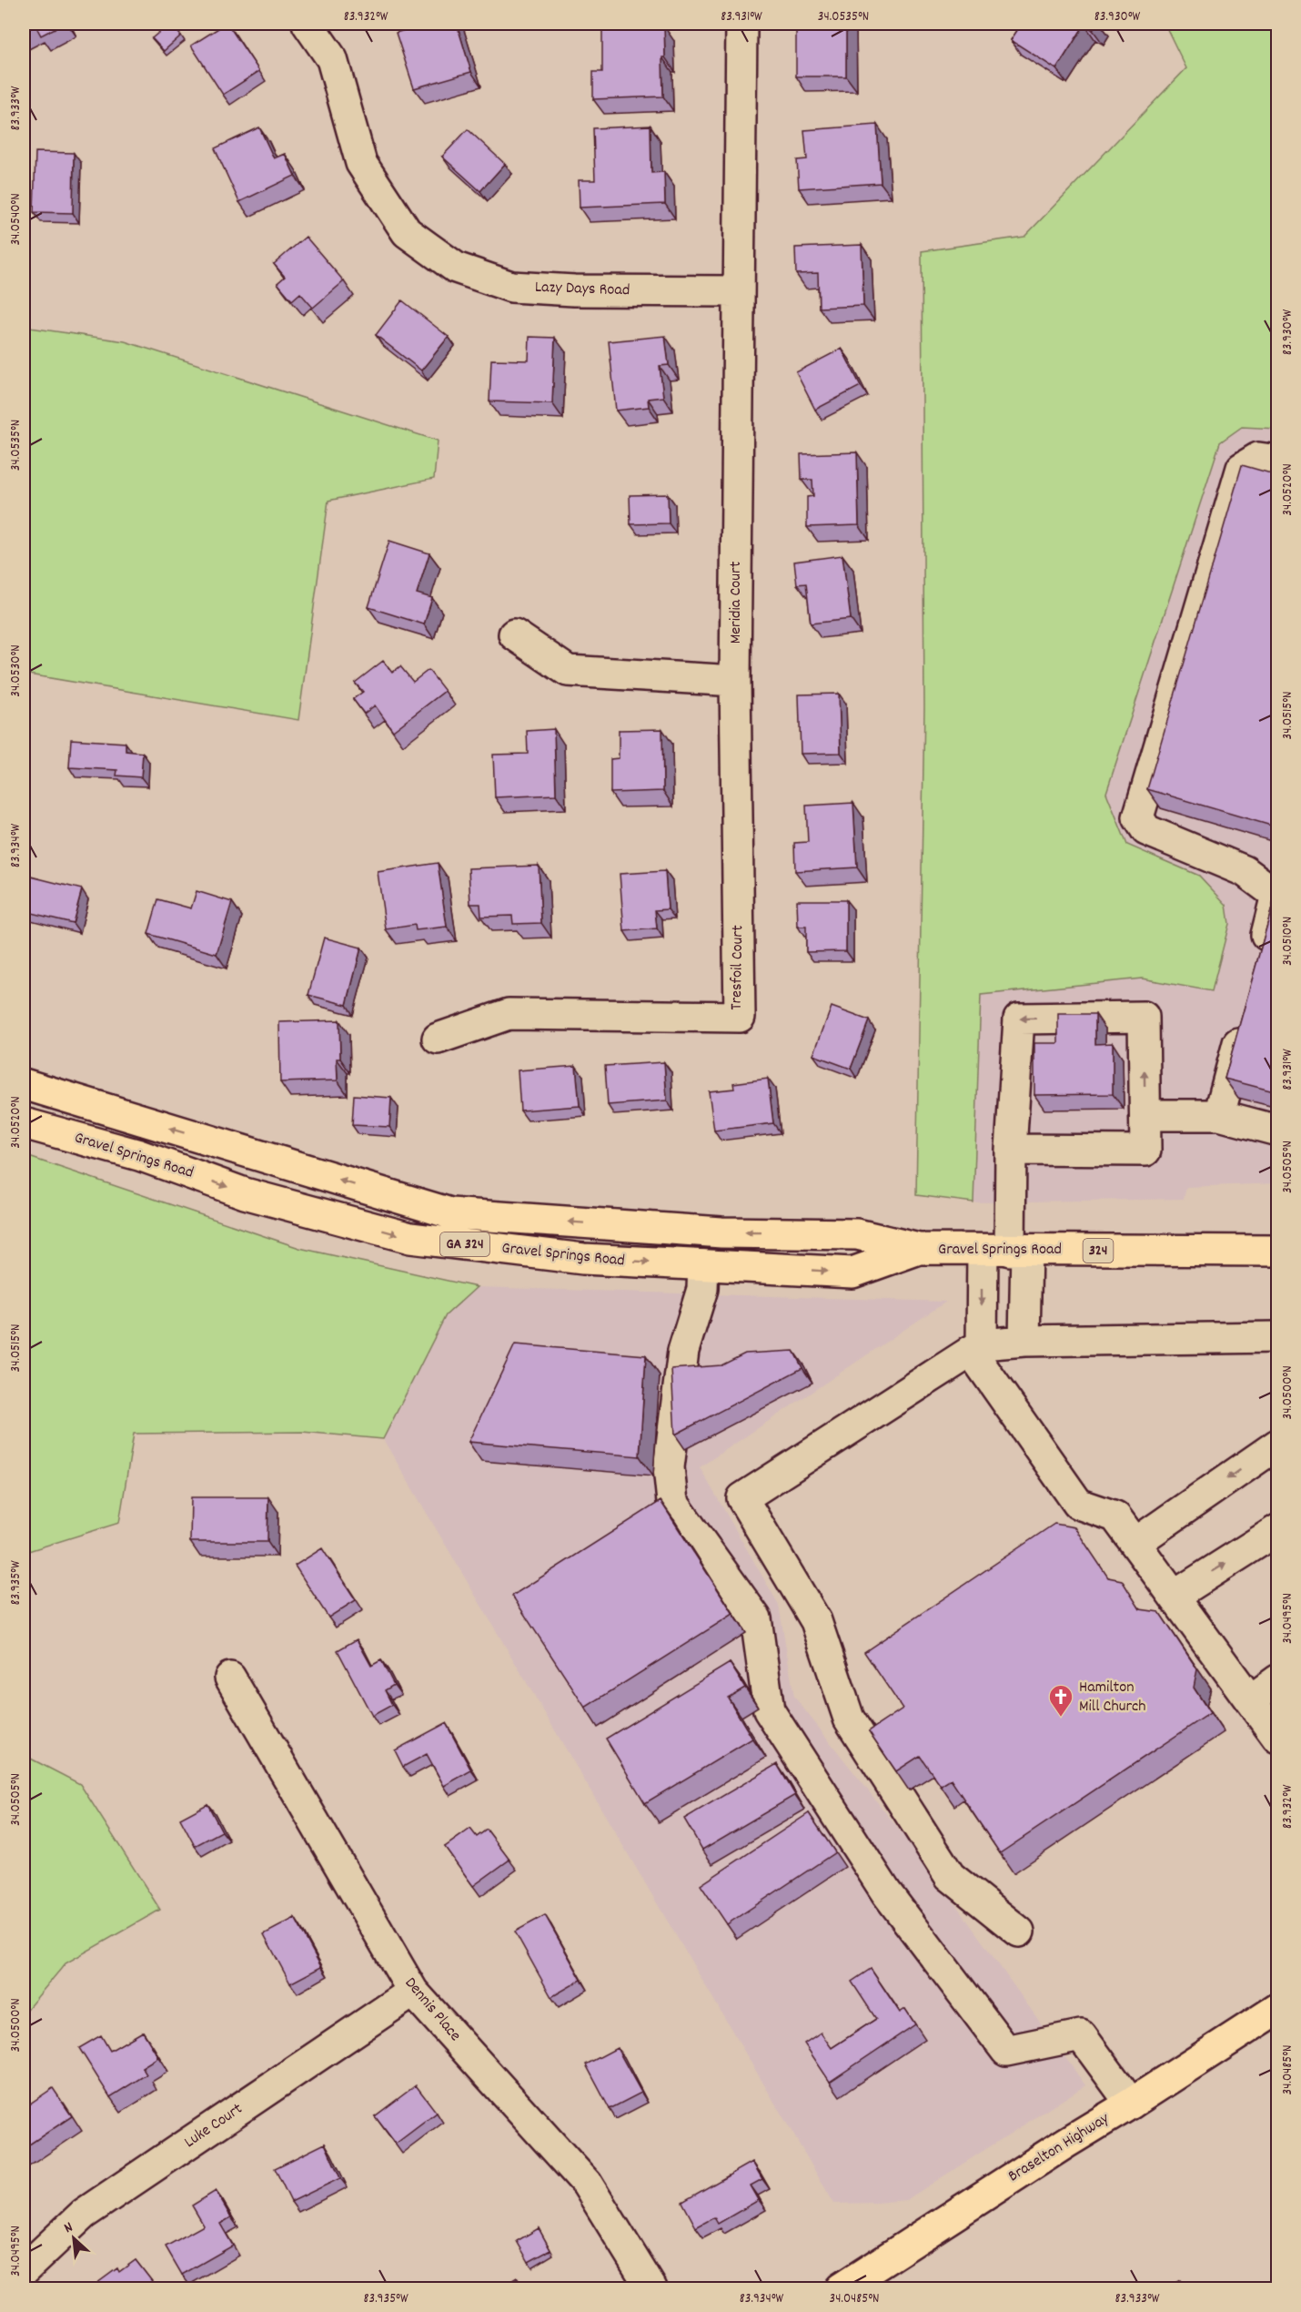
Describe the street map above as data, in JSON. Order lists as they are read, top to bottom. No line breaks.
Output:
{"streets":{"main road":["Gravel Springs Road","GA 324","324","Braselton Highway"],"street":["Lazy Days Road","Meridia Court","Tresfoil Court","Dennis Place","Luke Court"]},"crossings":[["Lazy Days Road","Meridia Court"],["Meridia Court","Tresfoil Court"],["Dennis Place","Luke Court"]],"places":{"church":["Hamilton Mill Church"]},"north":"top left","coordinates":["83.932°W","83.931°W","34.0535°N","83.930°W","83.933°W","34.0540°N","34.0520°N","34.0530°N","34.0515°N","83.934°W","34.0510°N","34.0505°N","34.0500°N","83.935°W","34.0495°N","34.0485°N"]}
